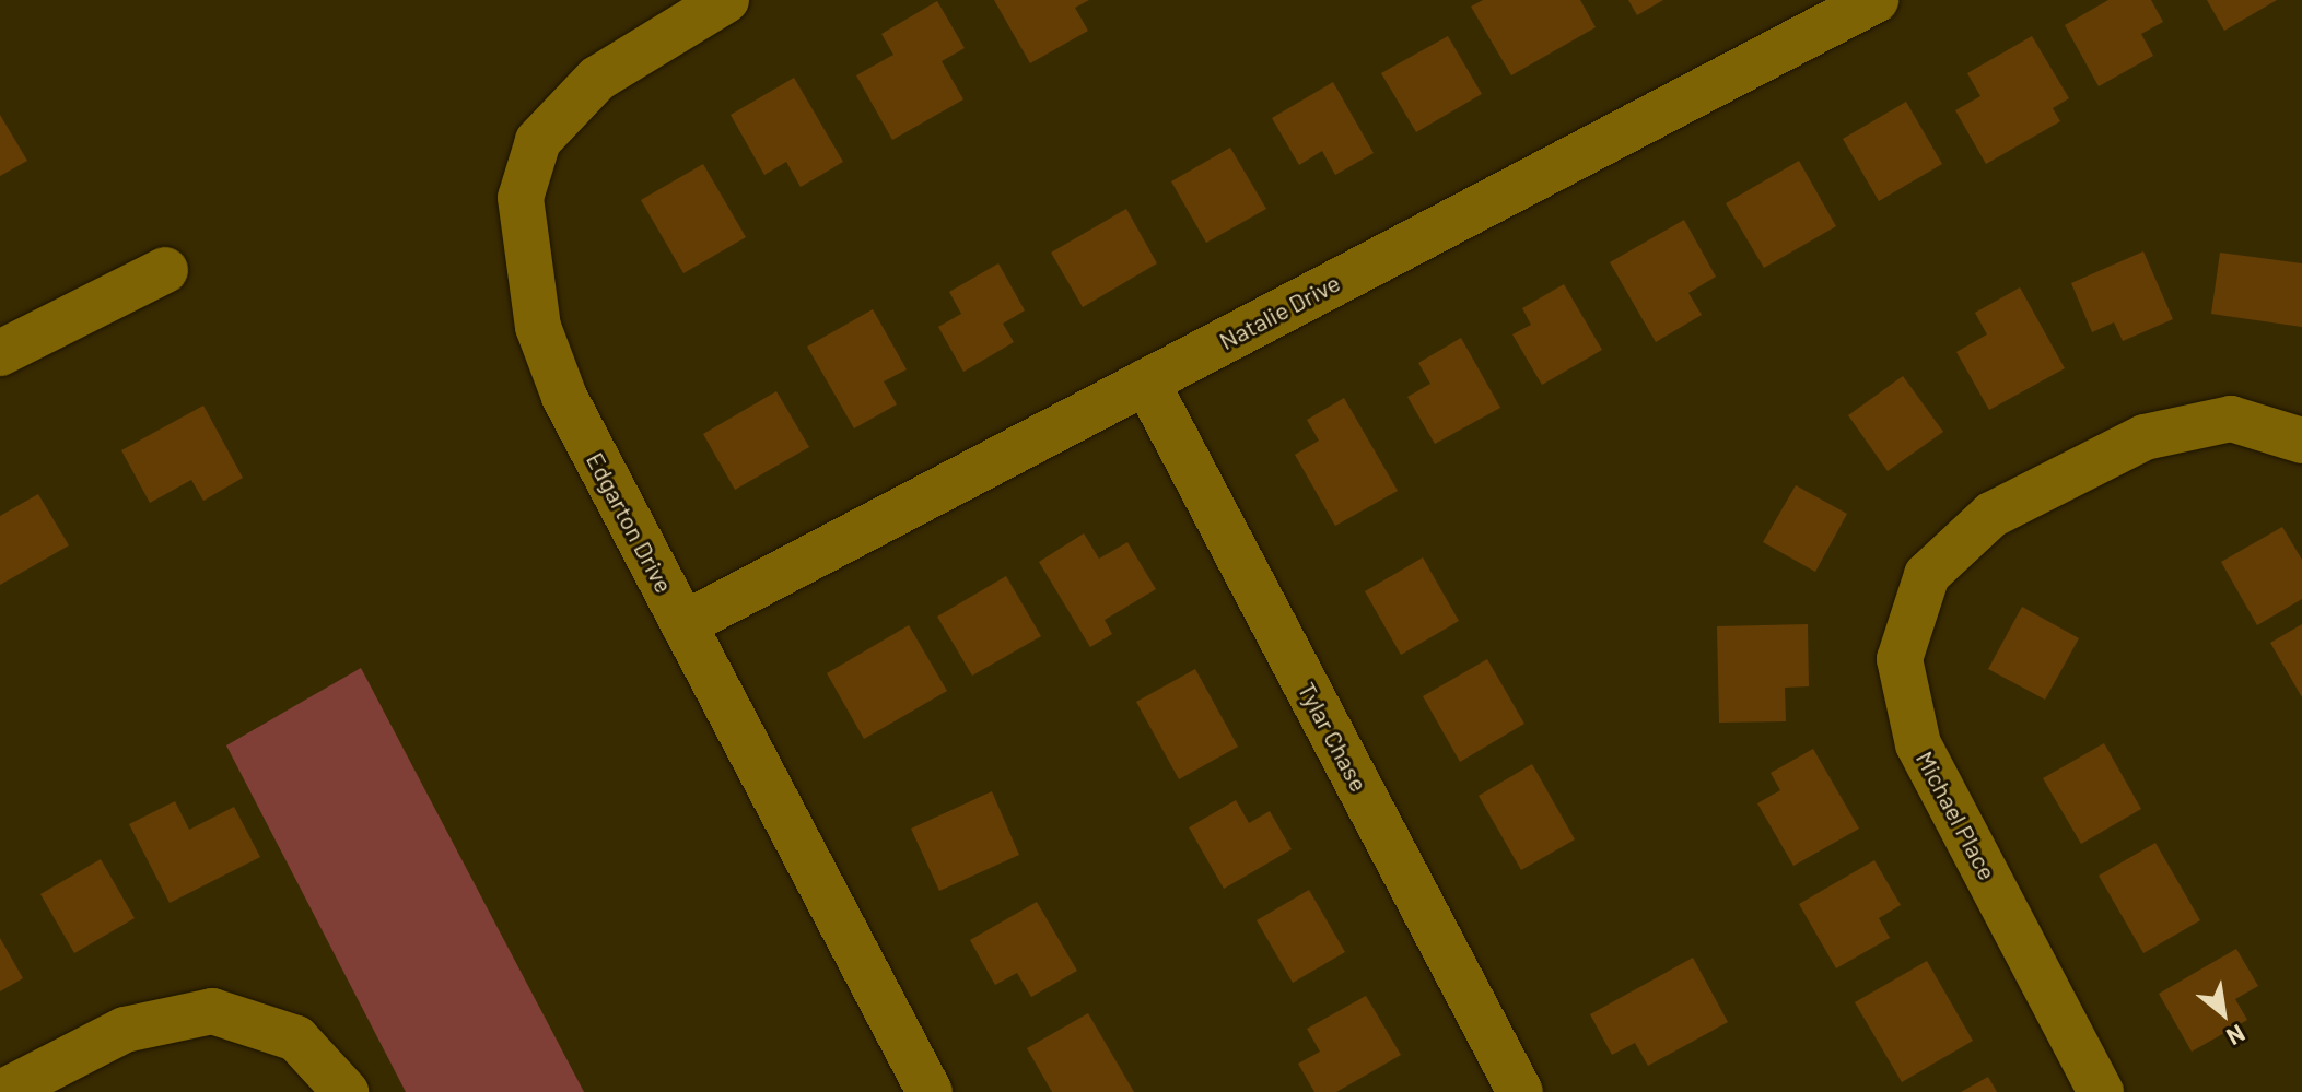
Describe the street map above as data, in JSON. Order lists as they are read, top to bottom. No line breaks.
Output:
{"streets":{"street":["Natalie Drive","Edgarton Drive","Tylar Chase","Michael Place"]},"crossings":[["Natalie Drive","Edgarton Drive"],["Natalie Drive","Tylar Chase"]],"north":"bottom right"}
